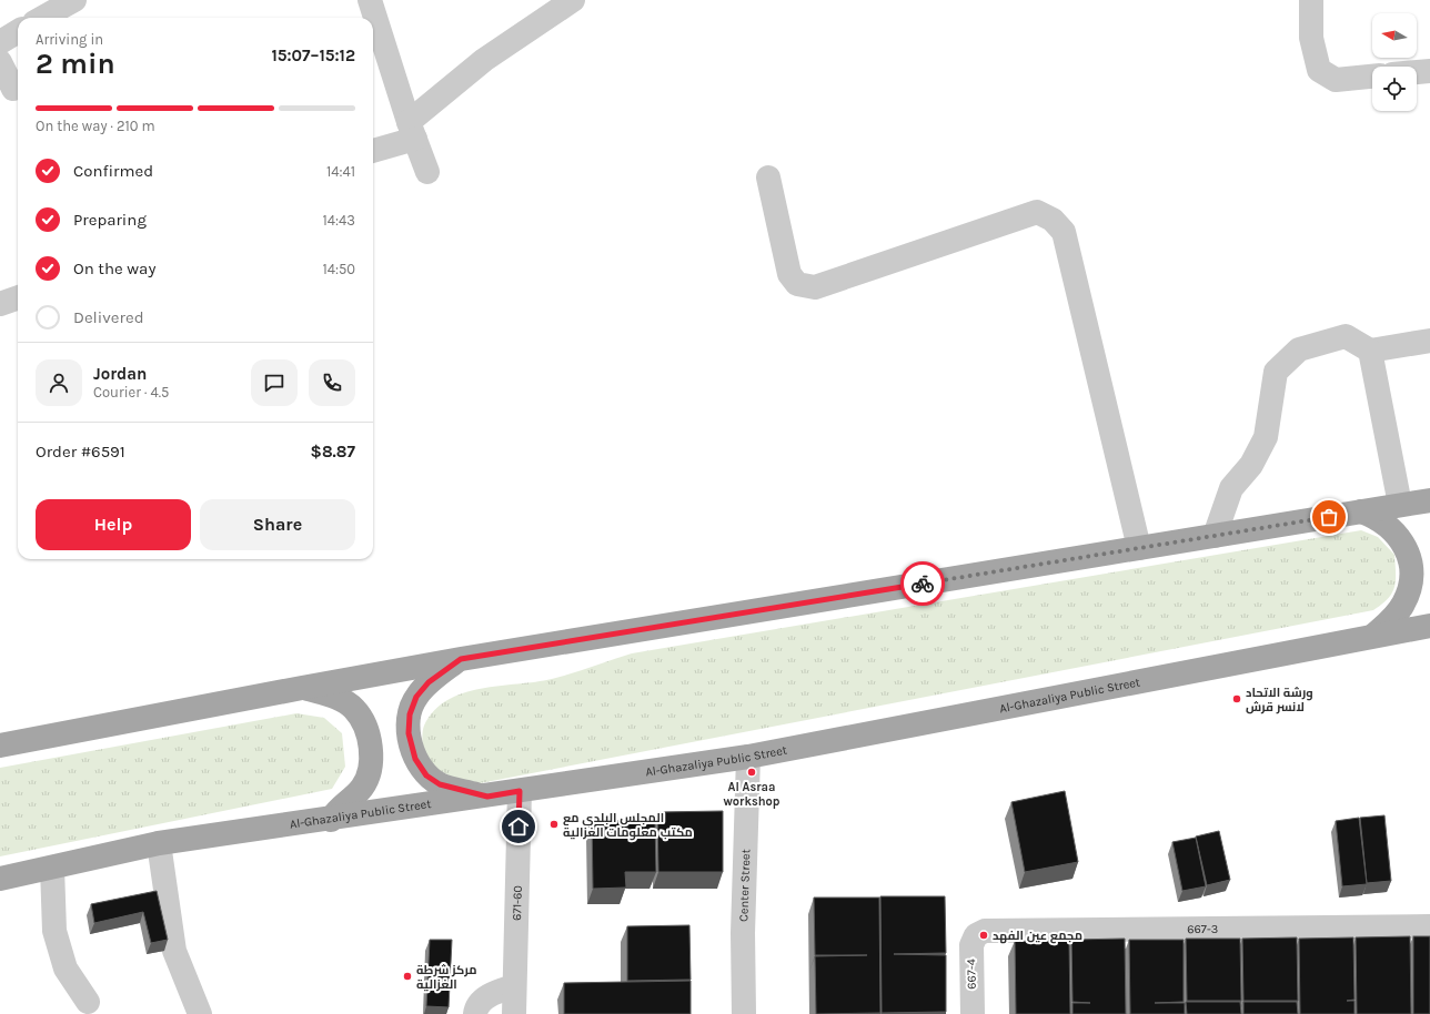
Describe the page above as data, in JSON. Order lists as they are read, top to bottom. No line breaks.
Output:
{"streets":{"main road":["Al-Ghazaliya Public Street"],"street":["Center Street","671-60","667-3","667-4"]},"crossings":[["Al-Ghazaliya Public Street","Center Street"],["Al-Ghazaliya Public Street","671-60"],["667-3","667-4"]],"places":["ورشة الاتحاد لانسر قرش","Al Asraa workshop","المجلس البلدي مع مكتب معلومات الغزالية","مجمع عين الفهد","مركز شرطة الغزالية"],"north":"left","page":{"heading":["2 min","Arriving in","15:07–15:12"],"panel":["Jordan","Courier · 4.5","Order #6591","$8.87"],"bar":"On the way · 210 m","list":[["Confirmed","14:41"],["Preparing","14:43"],["On the way","14:50"],"Delivered"],"buttons":["Help","Share"]}}
